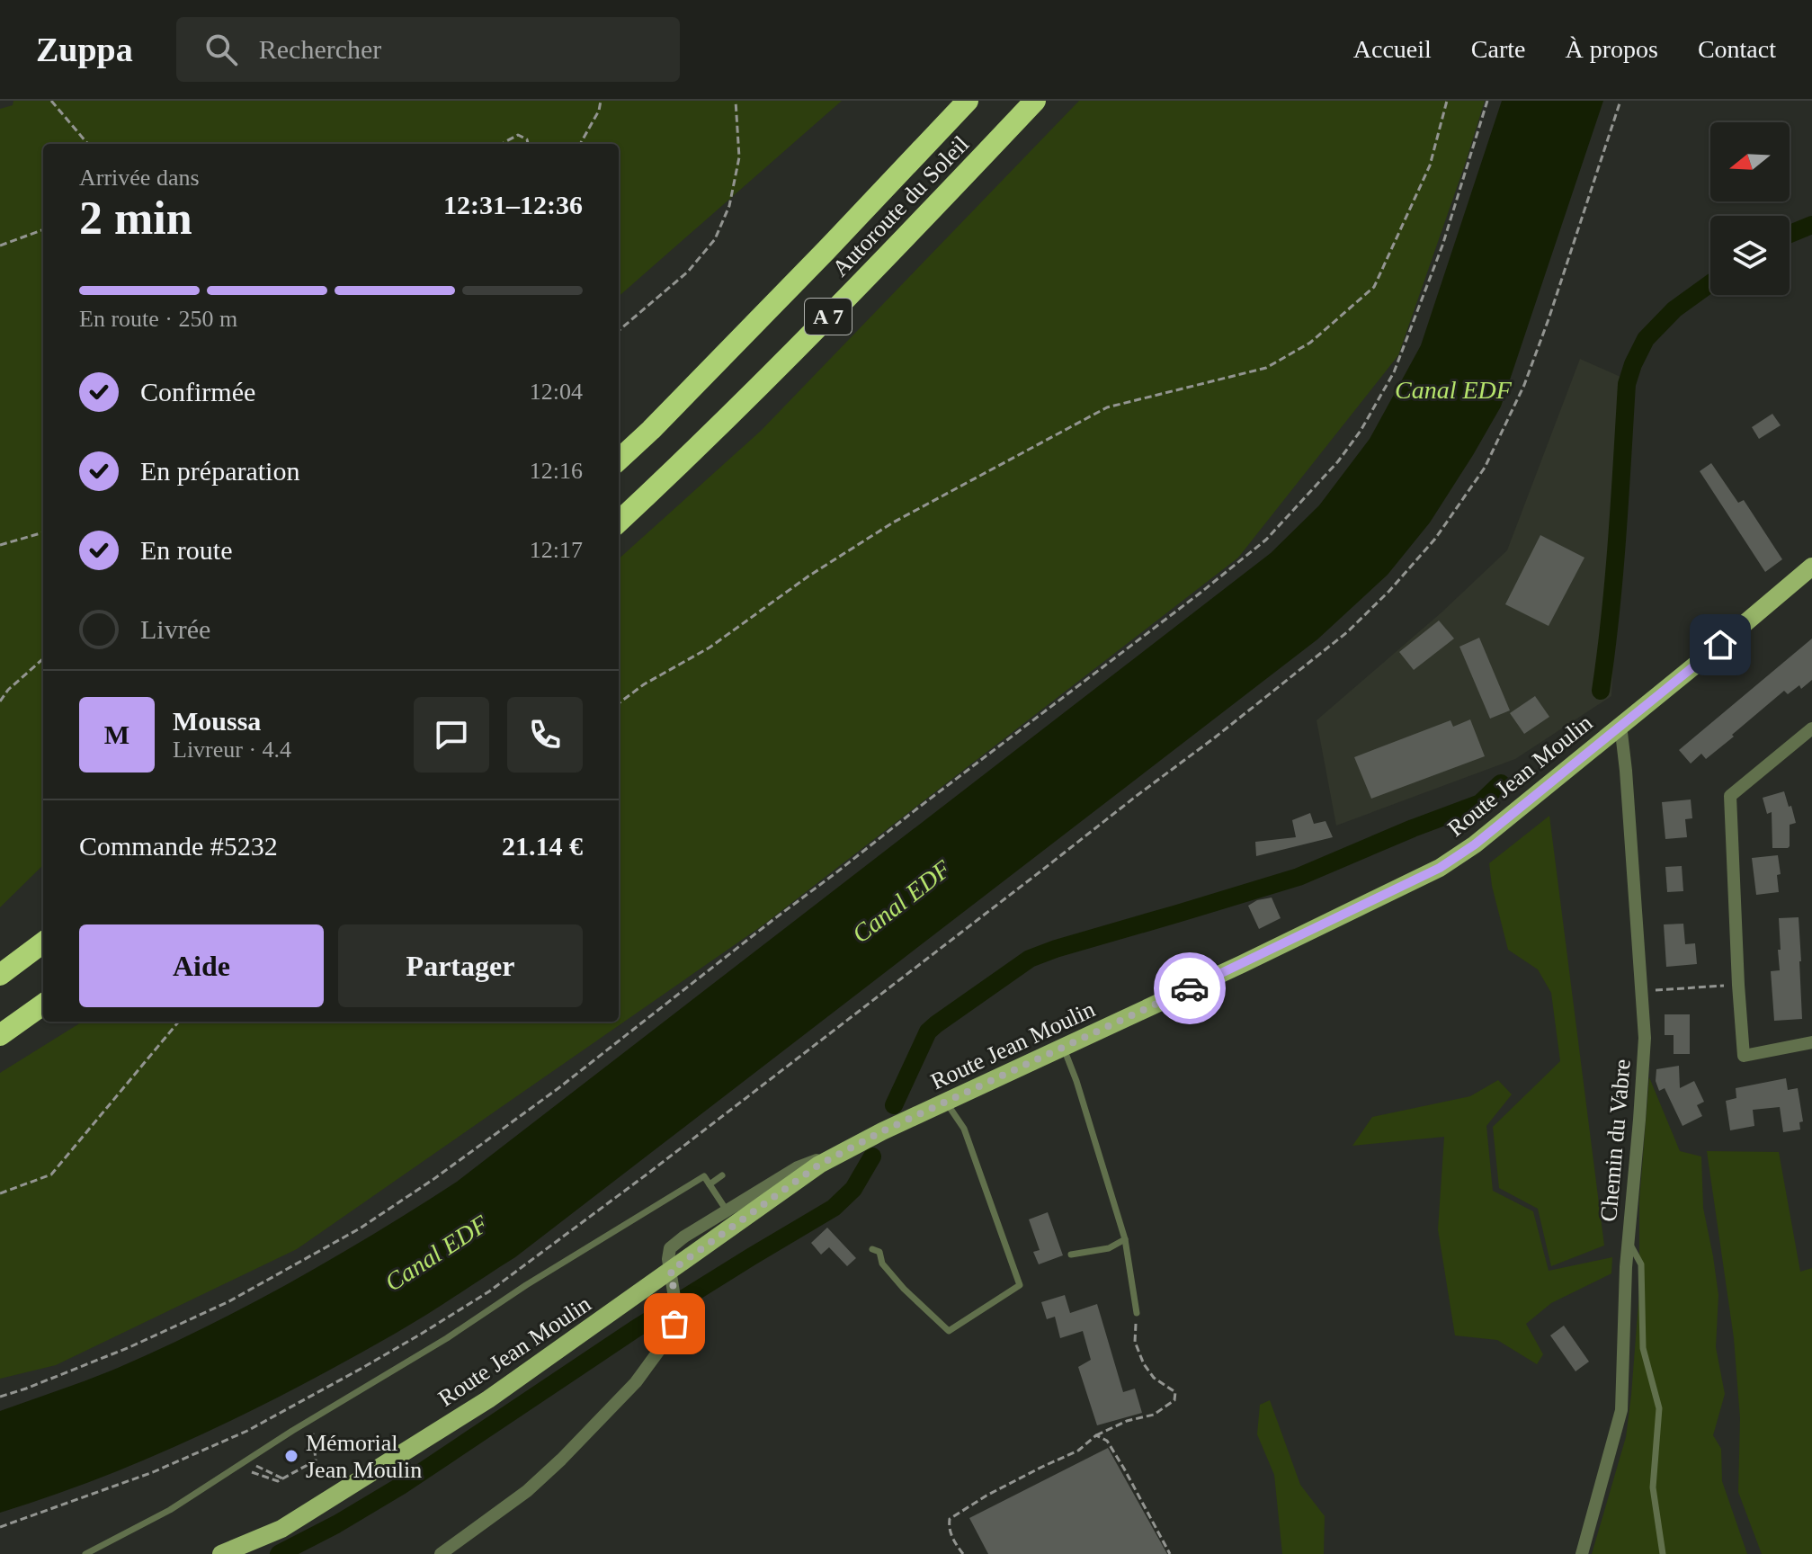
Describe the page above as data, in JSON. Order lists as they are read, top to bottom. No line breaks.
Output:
{"streets":{"highway":["Autoroute du Soleil","A 7"],"main road":["Route Jean Moulin"],"street":["Chemin du Vabre"]},"crossings":[["Route Jean Moulin","Chemin du Vabre"]],"water":["Canal EDF"],"places":["Mémorial Jean Moulin"],"north":"left","page":{"header":"Zuppa","search":"Rechercher","nav":["Accueil","Carte","À propos","Contact"],"heading":["2 min","Arrivée dans","12:31–12:36"],"panel":["Moussa","Livreur · 4.4","Commande #5232","21.14 €"],"bar":"En route · 250 m","list":[["Confirmée","12:04"],["En préparation","12:16"],["En route","12:17"],"Livrée"],"round":"M","buttons":["Aide","Partager"]}}
